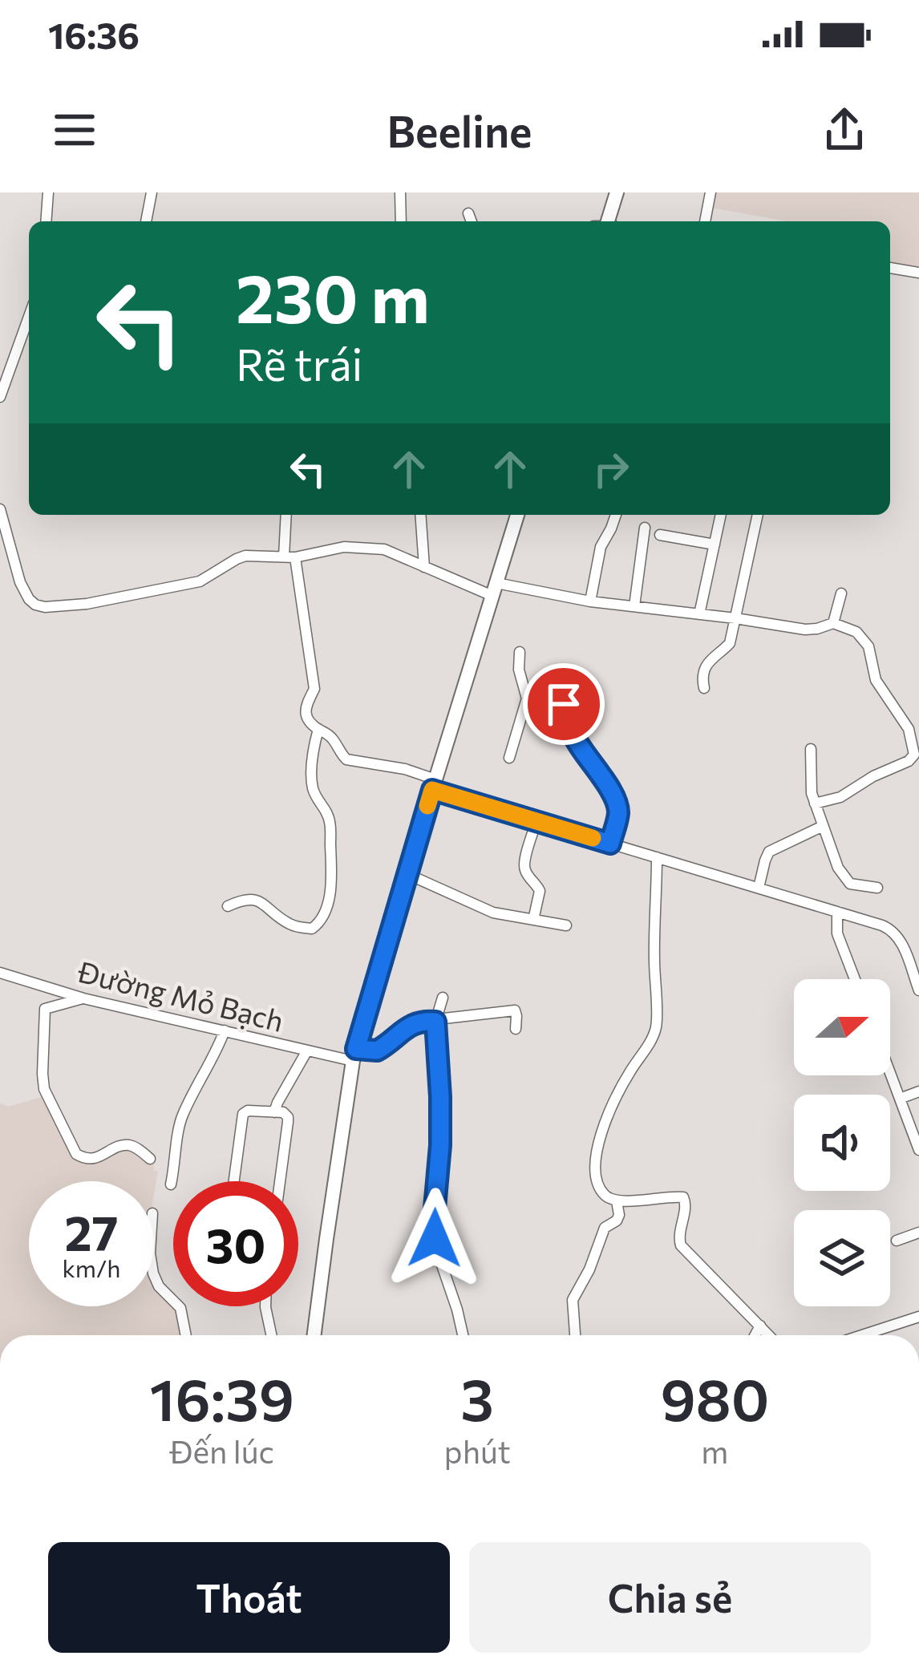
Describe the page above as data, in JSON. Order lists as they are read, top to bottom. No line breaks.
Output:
{"streets":{"street":["Đường Mỏ Bạch"]},"north":"right","page":{"status":"16:36","header":"Beeline","turn":["230 m","Rẽ trái"],"speed":"27 km/h","limit":"30","eta":["16:39","Đến lúc","3","phút","980","m"],"buttons":["Thoát","Chia sẻ"]}}
